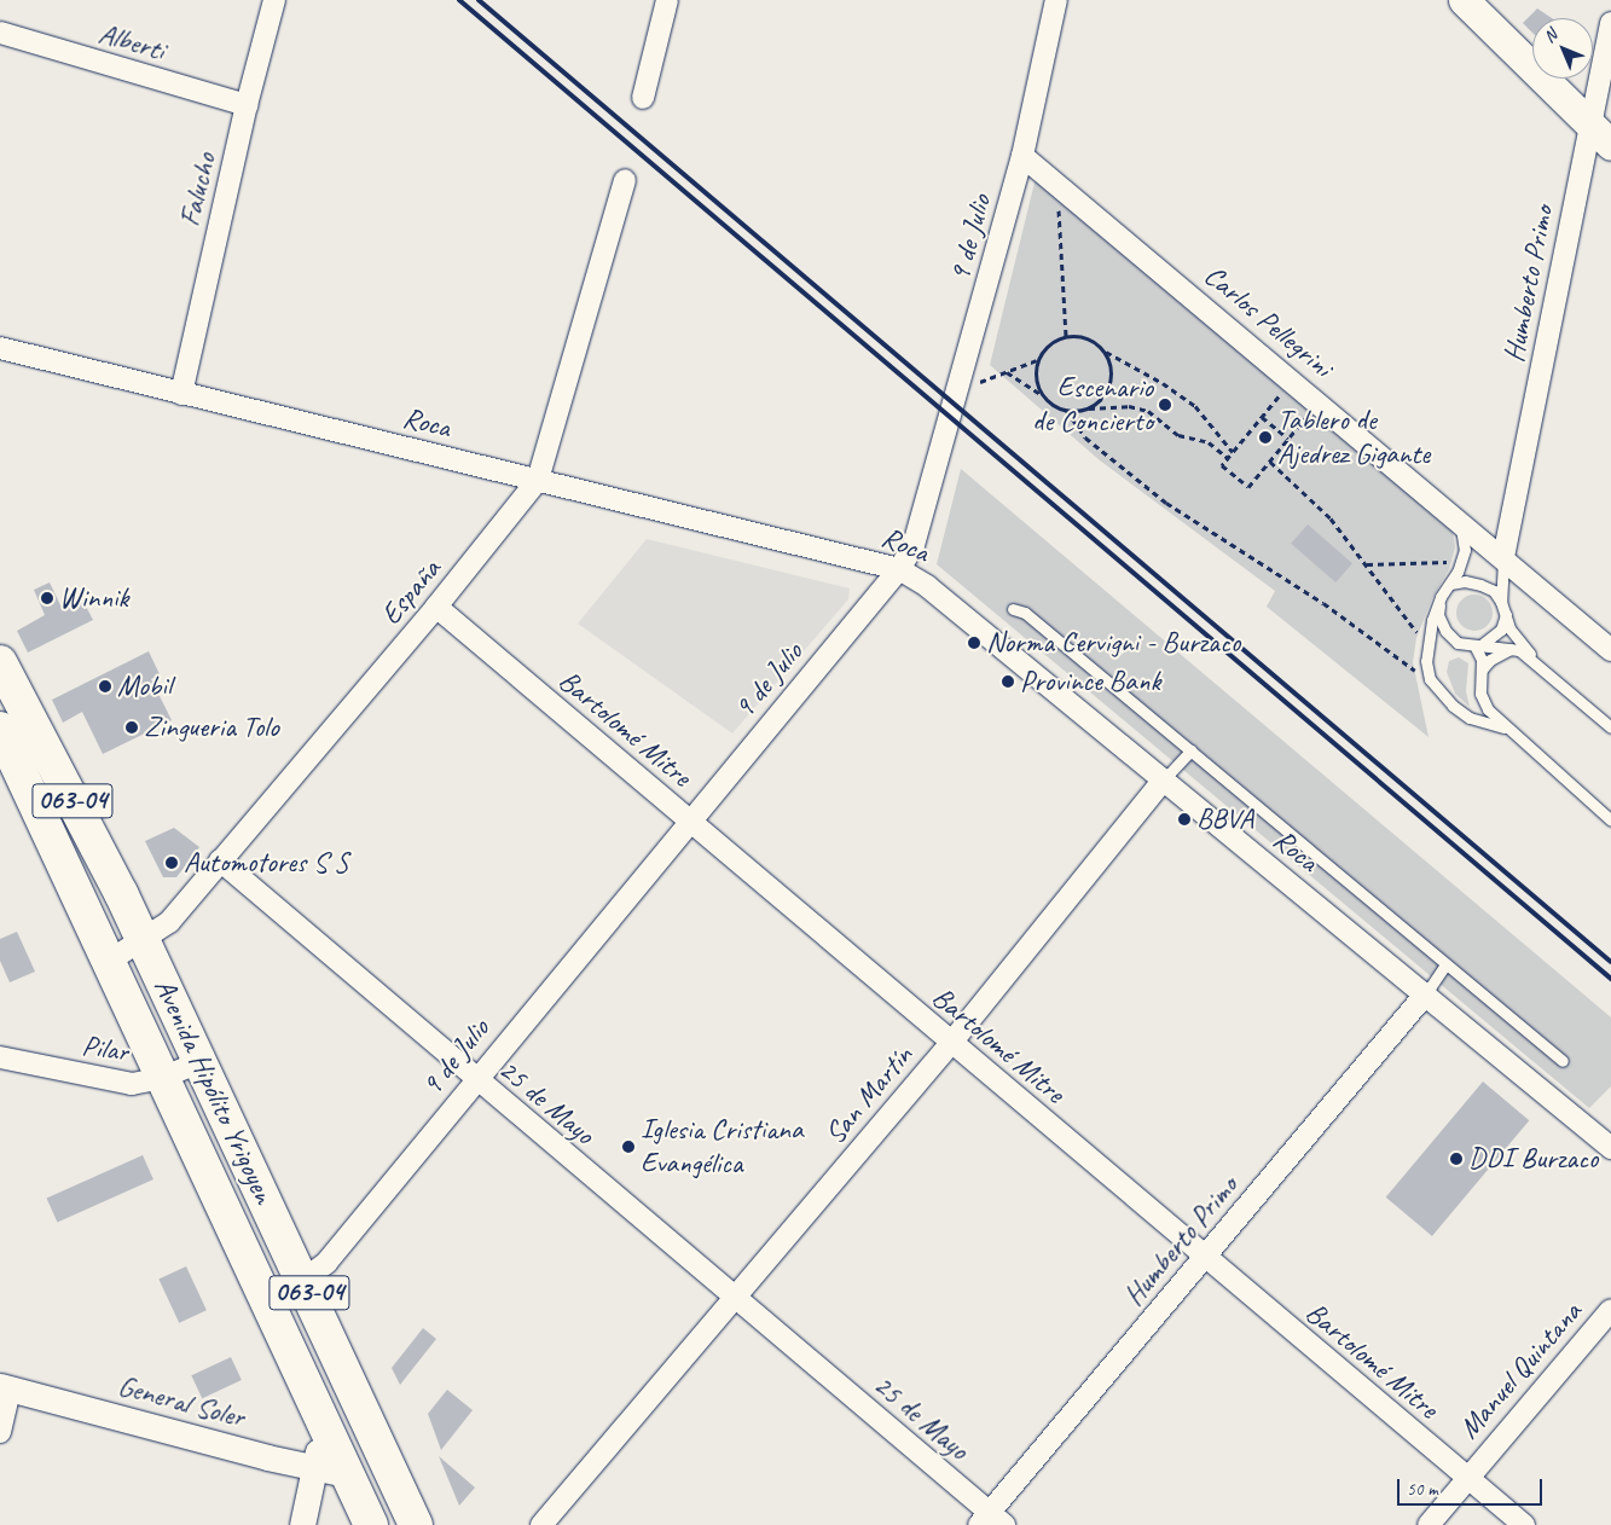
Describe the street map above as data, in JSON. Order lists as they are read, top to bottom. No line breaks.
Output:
{"streets":{"main road":["063-04","Avenida Hipólito Yrigoyen"],"street":["Alberti","Falucho","9 de Julio","Humberto Primo","Carlos Pellegrini","Roca","España","Bartolomé Mitre","Pilar","San Martín","25 de Mayo","Manuel Quintana","General Soler"]},"crossings":[["Alberti","Falucho"],["Falucho","Roca"],["9 de Julio","Carlos Pellegrini"],["9 de Julio","Roca"],["9 de Julio","Bartolomé Mitre"],["9 de Julio","Avenida Hipólito Yrigoyen"],["9 de Julio","25 de Mayo"],["Humberto Primo","Carlos Pellegrini"],["Humberto Primo","Roca"],["Humberto Primo","Bartolomé Mitre"],["Humberto Primo","25 de Mayo"],["Roca","España"],["Roca","San Martín"],["España","Bartolomé Mitre"],["España","Avenida Hipólito Yrigoyen"],["España","25 de Mayo"],["Bartolomé Mitre","San Martín"],["Bartolomé Mitre","Manuel Quintana"],["Pilar","Avenida Hipólito Yrigoyen"],["Avenida Hipólito Yrigoyen","General Soler"],["San Martín","25 de Mayo"]],"places":["Escenario de Concierto","Tablero de Ajedrez Gigante","Winnik","Norma Cervigni - Burzaco","Province Bank","Mobil","Zingueria Tolo","BBVA","Automotores S S","Iglesia Cristiana Evangélica","DDI Burzaco"],"scale_bar":"50 m","north":"top left"}
